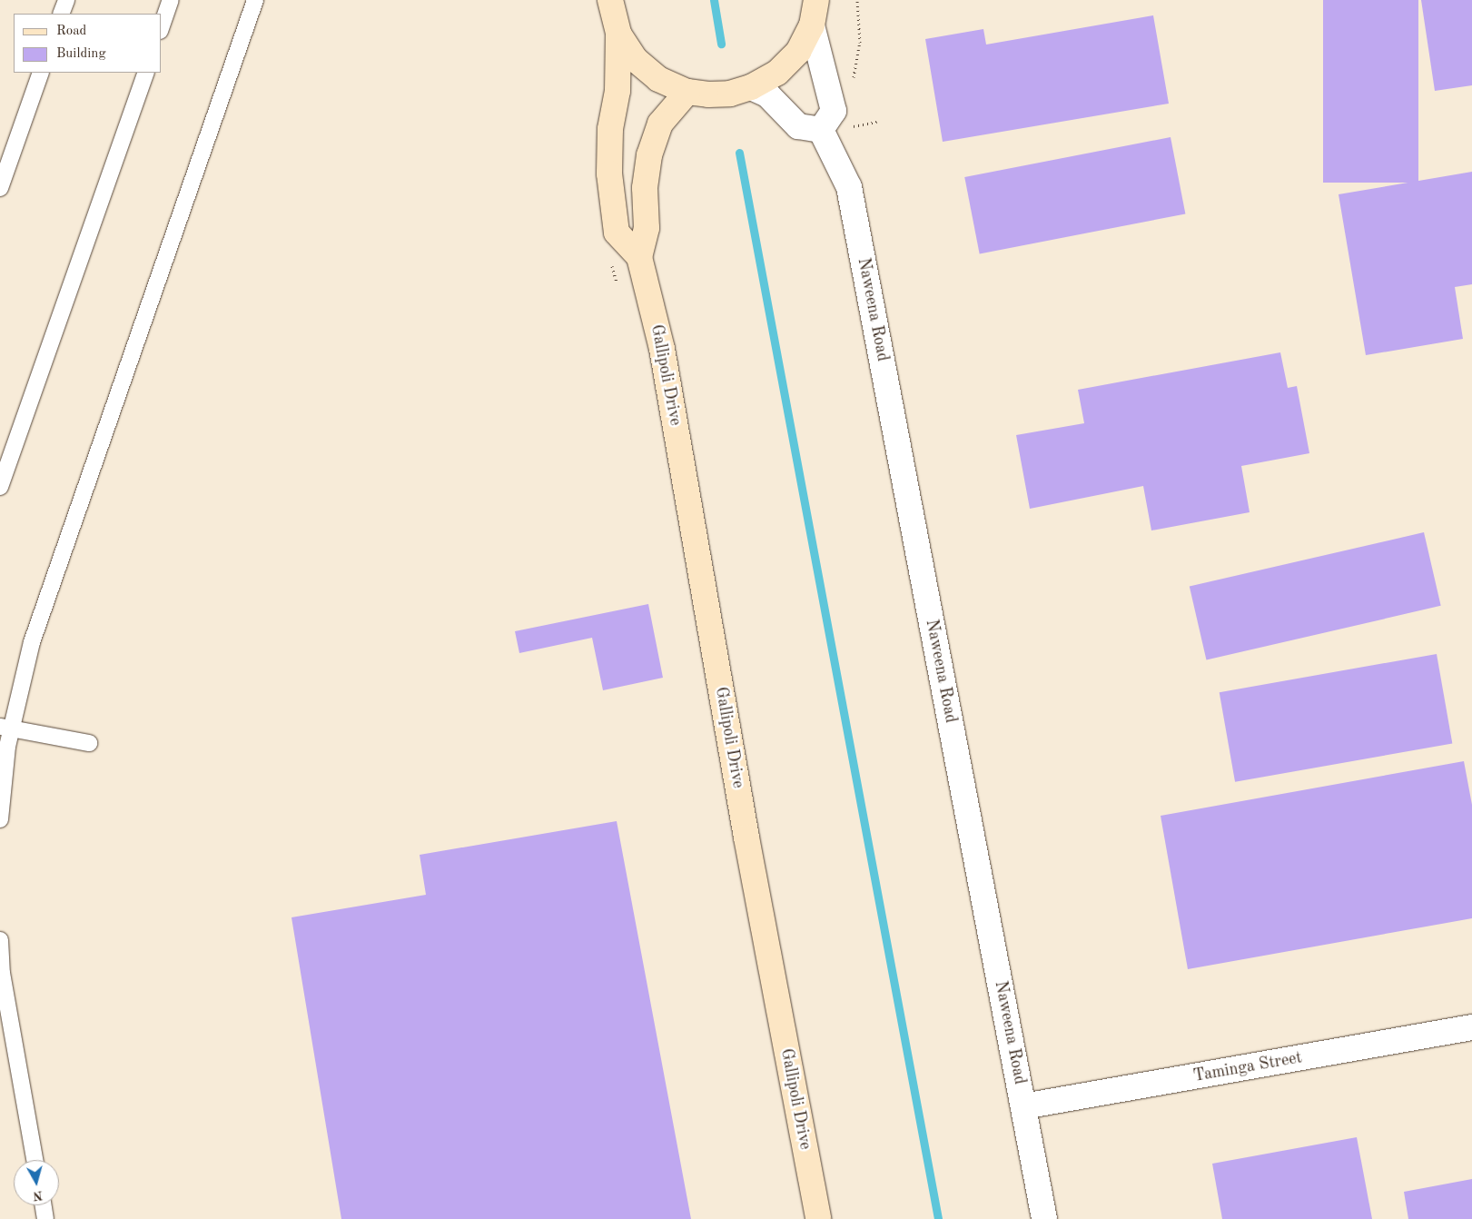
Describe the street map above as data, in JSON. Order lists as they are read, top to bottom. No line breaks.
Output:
{"streets":{"street":["Naweena Road","Gallipoli Drive","Taminga Street"]},"crossings":[["Naweena Road","Taminga Street"]],"legend":["Road","Building"],"north":"bottom"}
